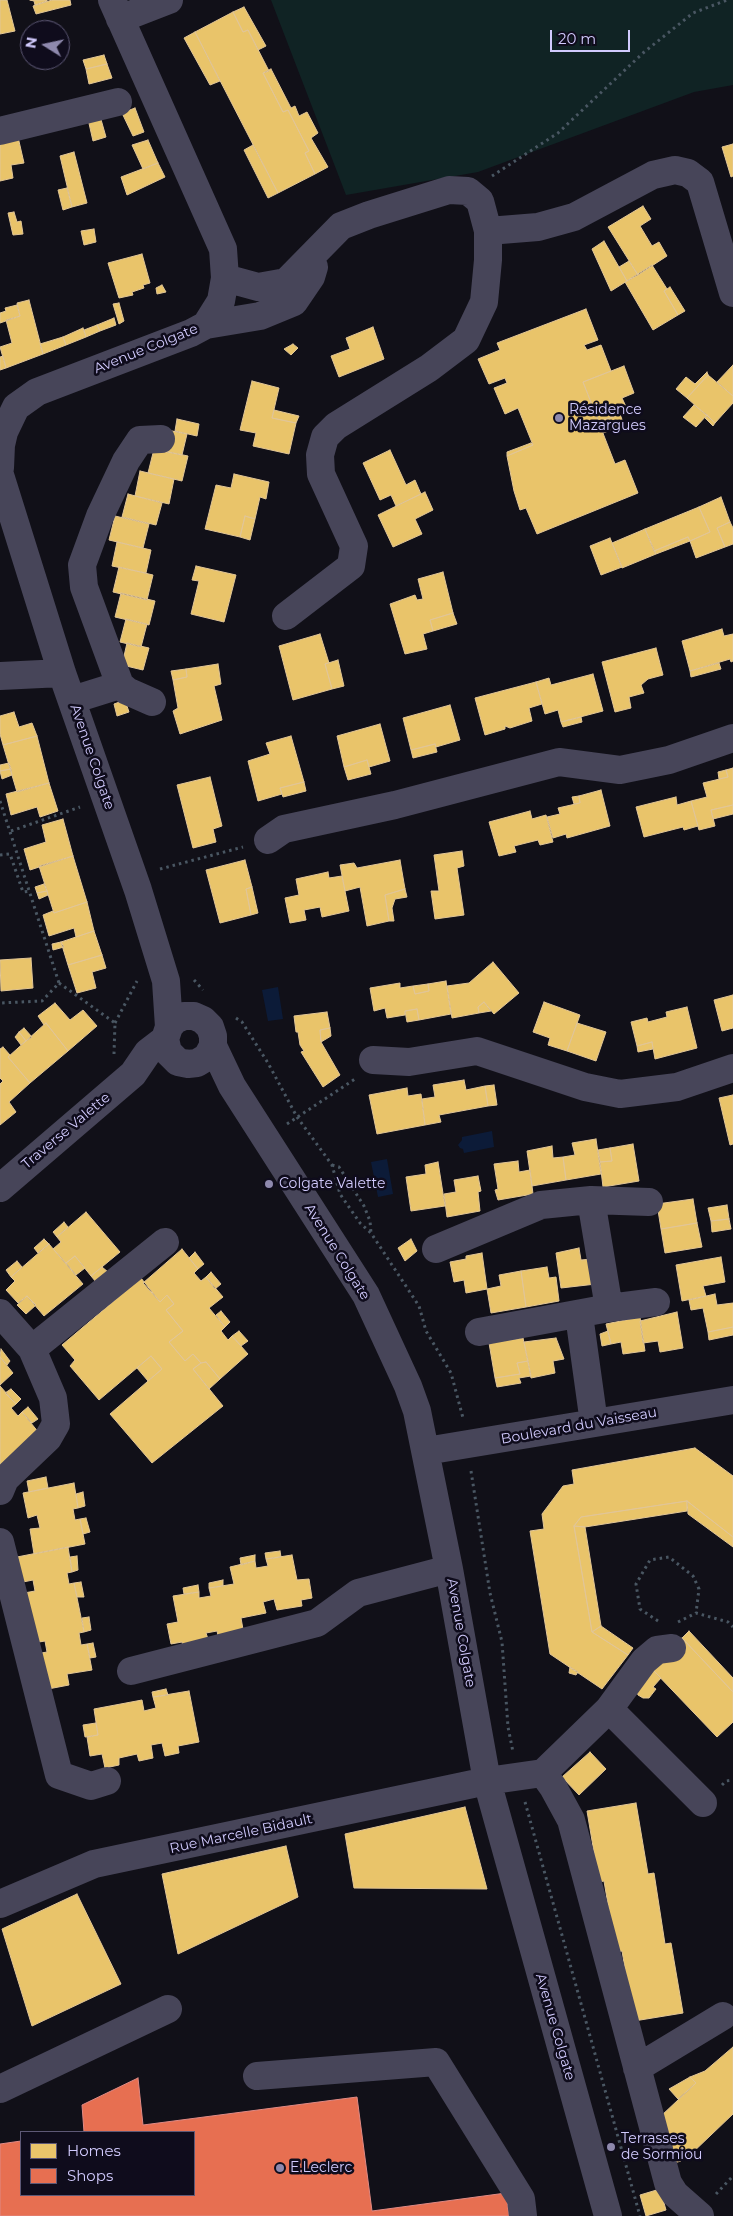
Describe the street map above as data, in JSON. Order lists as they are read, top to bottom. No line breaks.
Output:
{"streets":{"street":["Avenue Colgate","Traverse Valette","Boulevard du Vaisseau","Rue Marcelle Bidault"]},"crossings":[["Avenue Colgate","Traverse Valette"],["Avenue Colgate","Boulevard du Vaisseau"],["Avenue Colgate","Rue Marcelle Bidault"]],"places":["Résidence Mazargues","Colgate Valette","Terrasses de Sormiou","E.Leclerc"],"legend":["Homes","Shops"],"scale_bar":"20 m","north":"left"}
